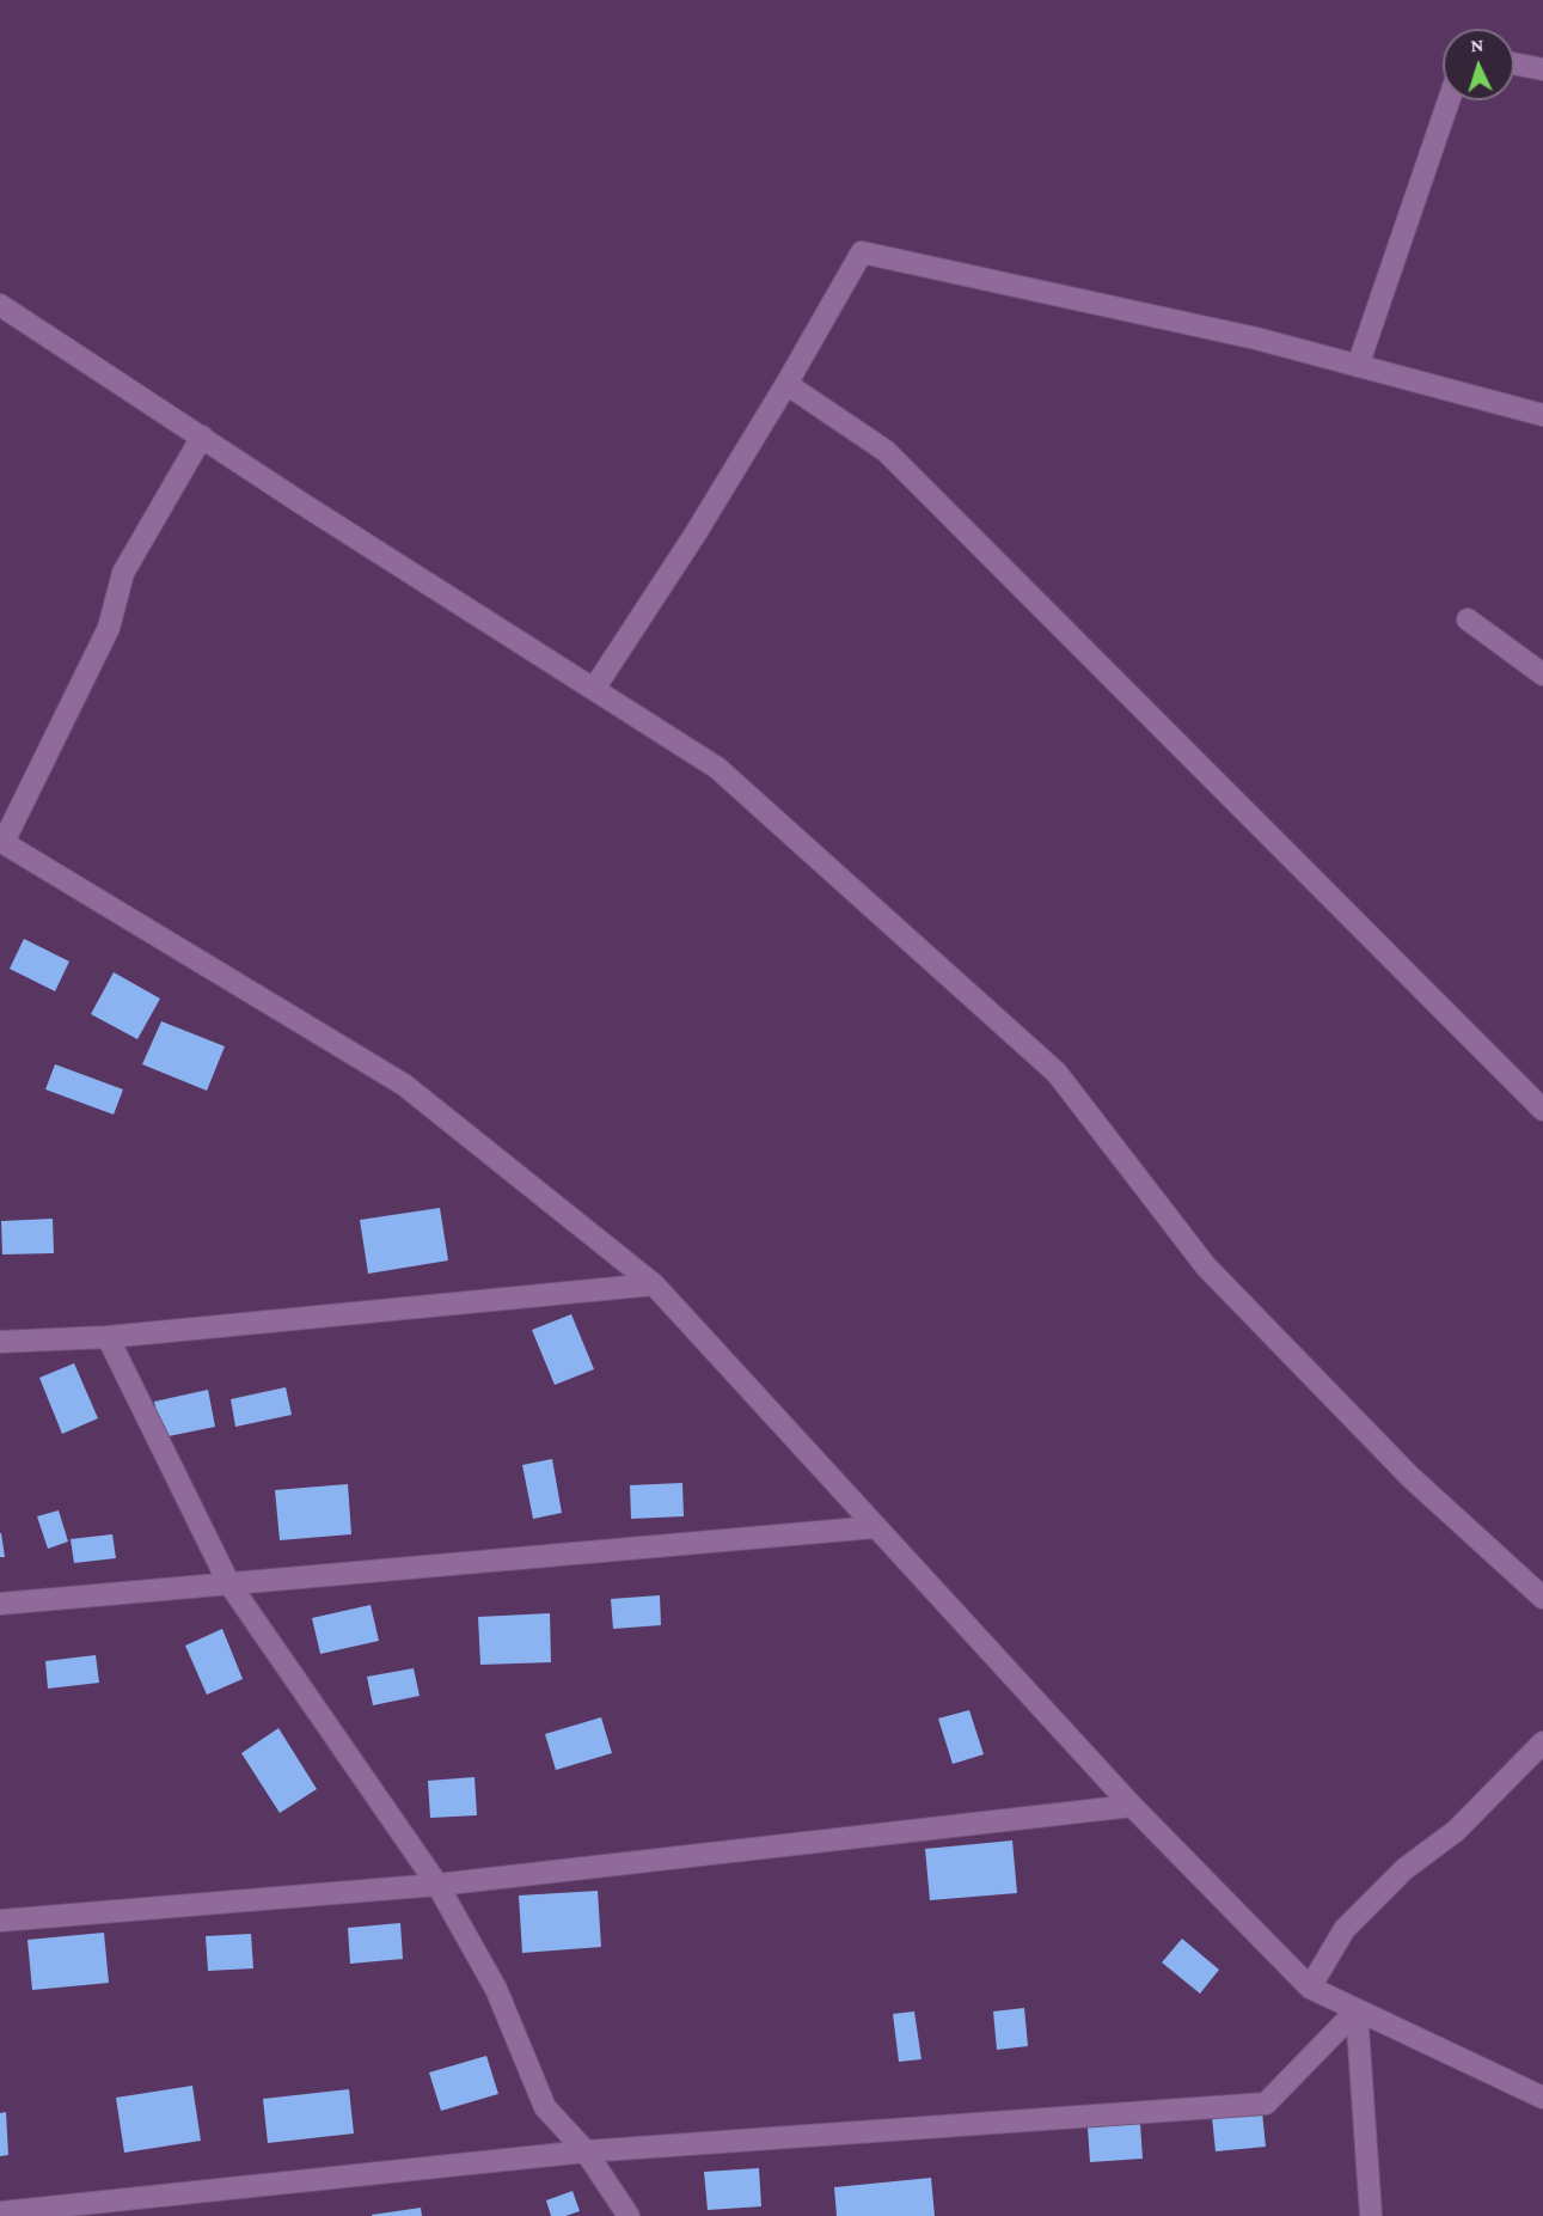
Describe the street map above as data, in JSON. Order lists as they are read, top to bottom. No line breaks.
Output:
{"north":"top"}
